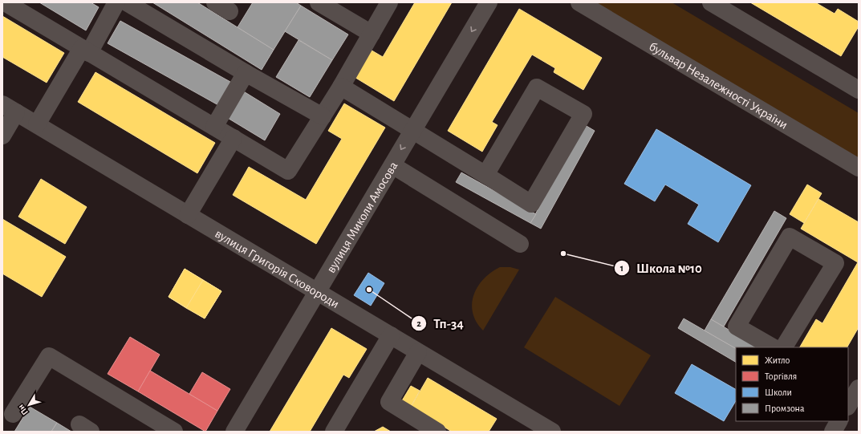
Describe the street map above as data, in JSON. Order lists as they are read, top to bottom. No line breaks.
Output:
{"streets":{"street":["бульвар Незалежності України","вулиця Миколи Амосова","вулиця Григорія Сковороди"]},"crossings":[["вулиця Миколи Амосова","вулиця Григорія Сковороди"]],"places":["Школа №10","Тп-34"],"legend":["Житло","Торгівля","Школи","Промзона"],"north":"bottom left"}
